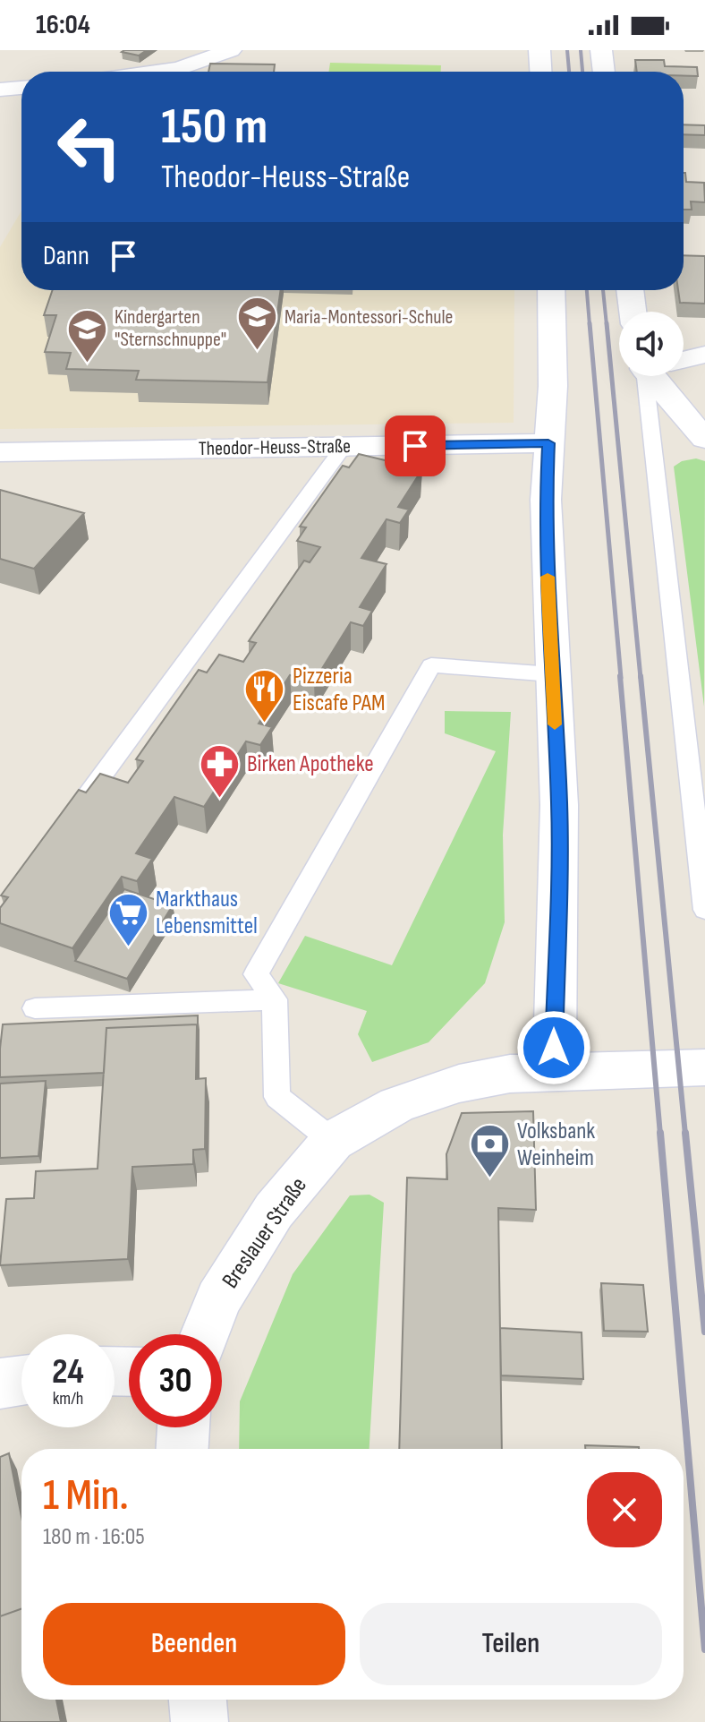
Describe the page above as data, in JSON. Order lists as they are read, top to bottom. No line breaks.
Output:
{"streets":{"street":["Theodor-Heuss-Straße","Breslauer Straße"]},"places":{"school or university":["Maria-Montessori-Schule","Kindergarten \"Sternschnuppe\""],"restaurant":["Pizzeria Eiscafe PAM"],"pharmacy":["Birken Apotheke"],"supermarket":["Markthaus Lebensmittel"],"bank":["Volksbank Weinheim"]},"page":{"status":"16:04","turn":["150 m","Theodor-Heuss-Straße"],"then":"Dann","speed":"24 km/h","limit":"30","heading":["1 Min.","180 m · 16:05"],"buttons":["Beenden","Teilen"]}}
